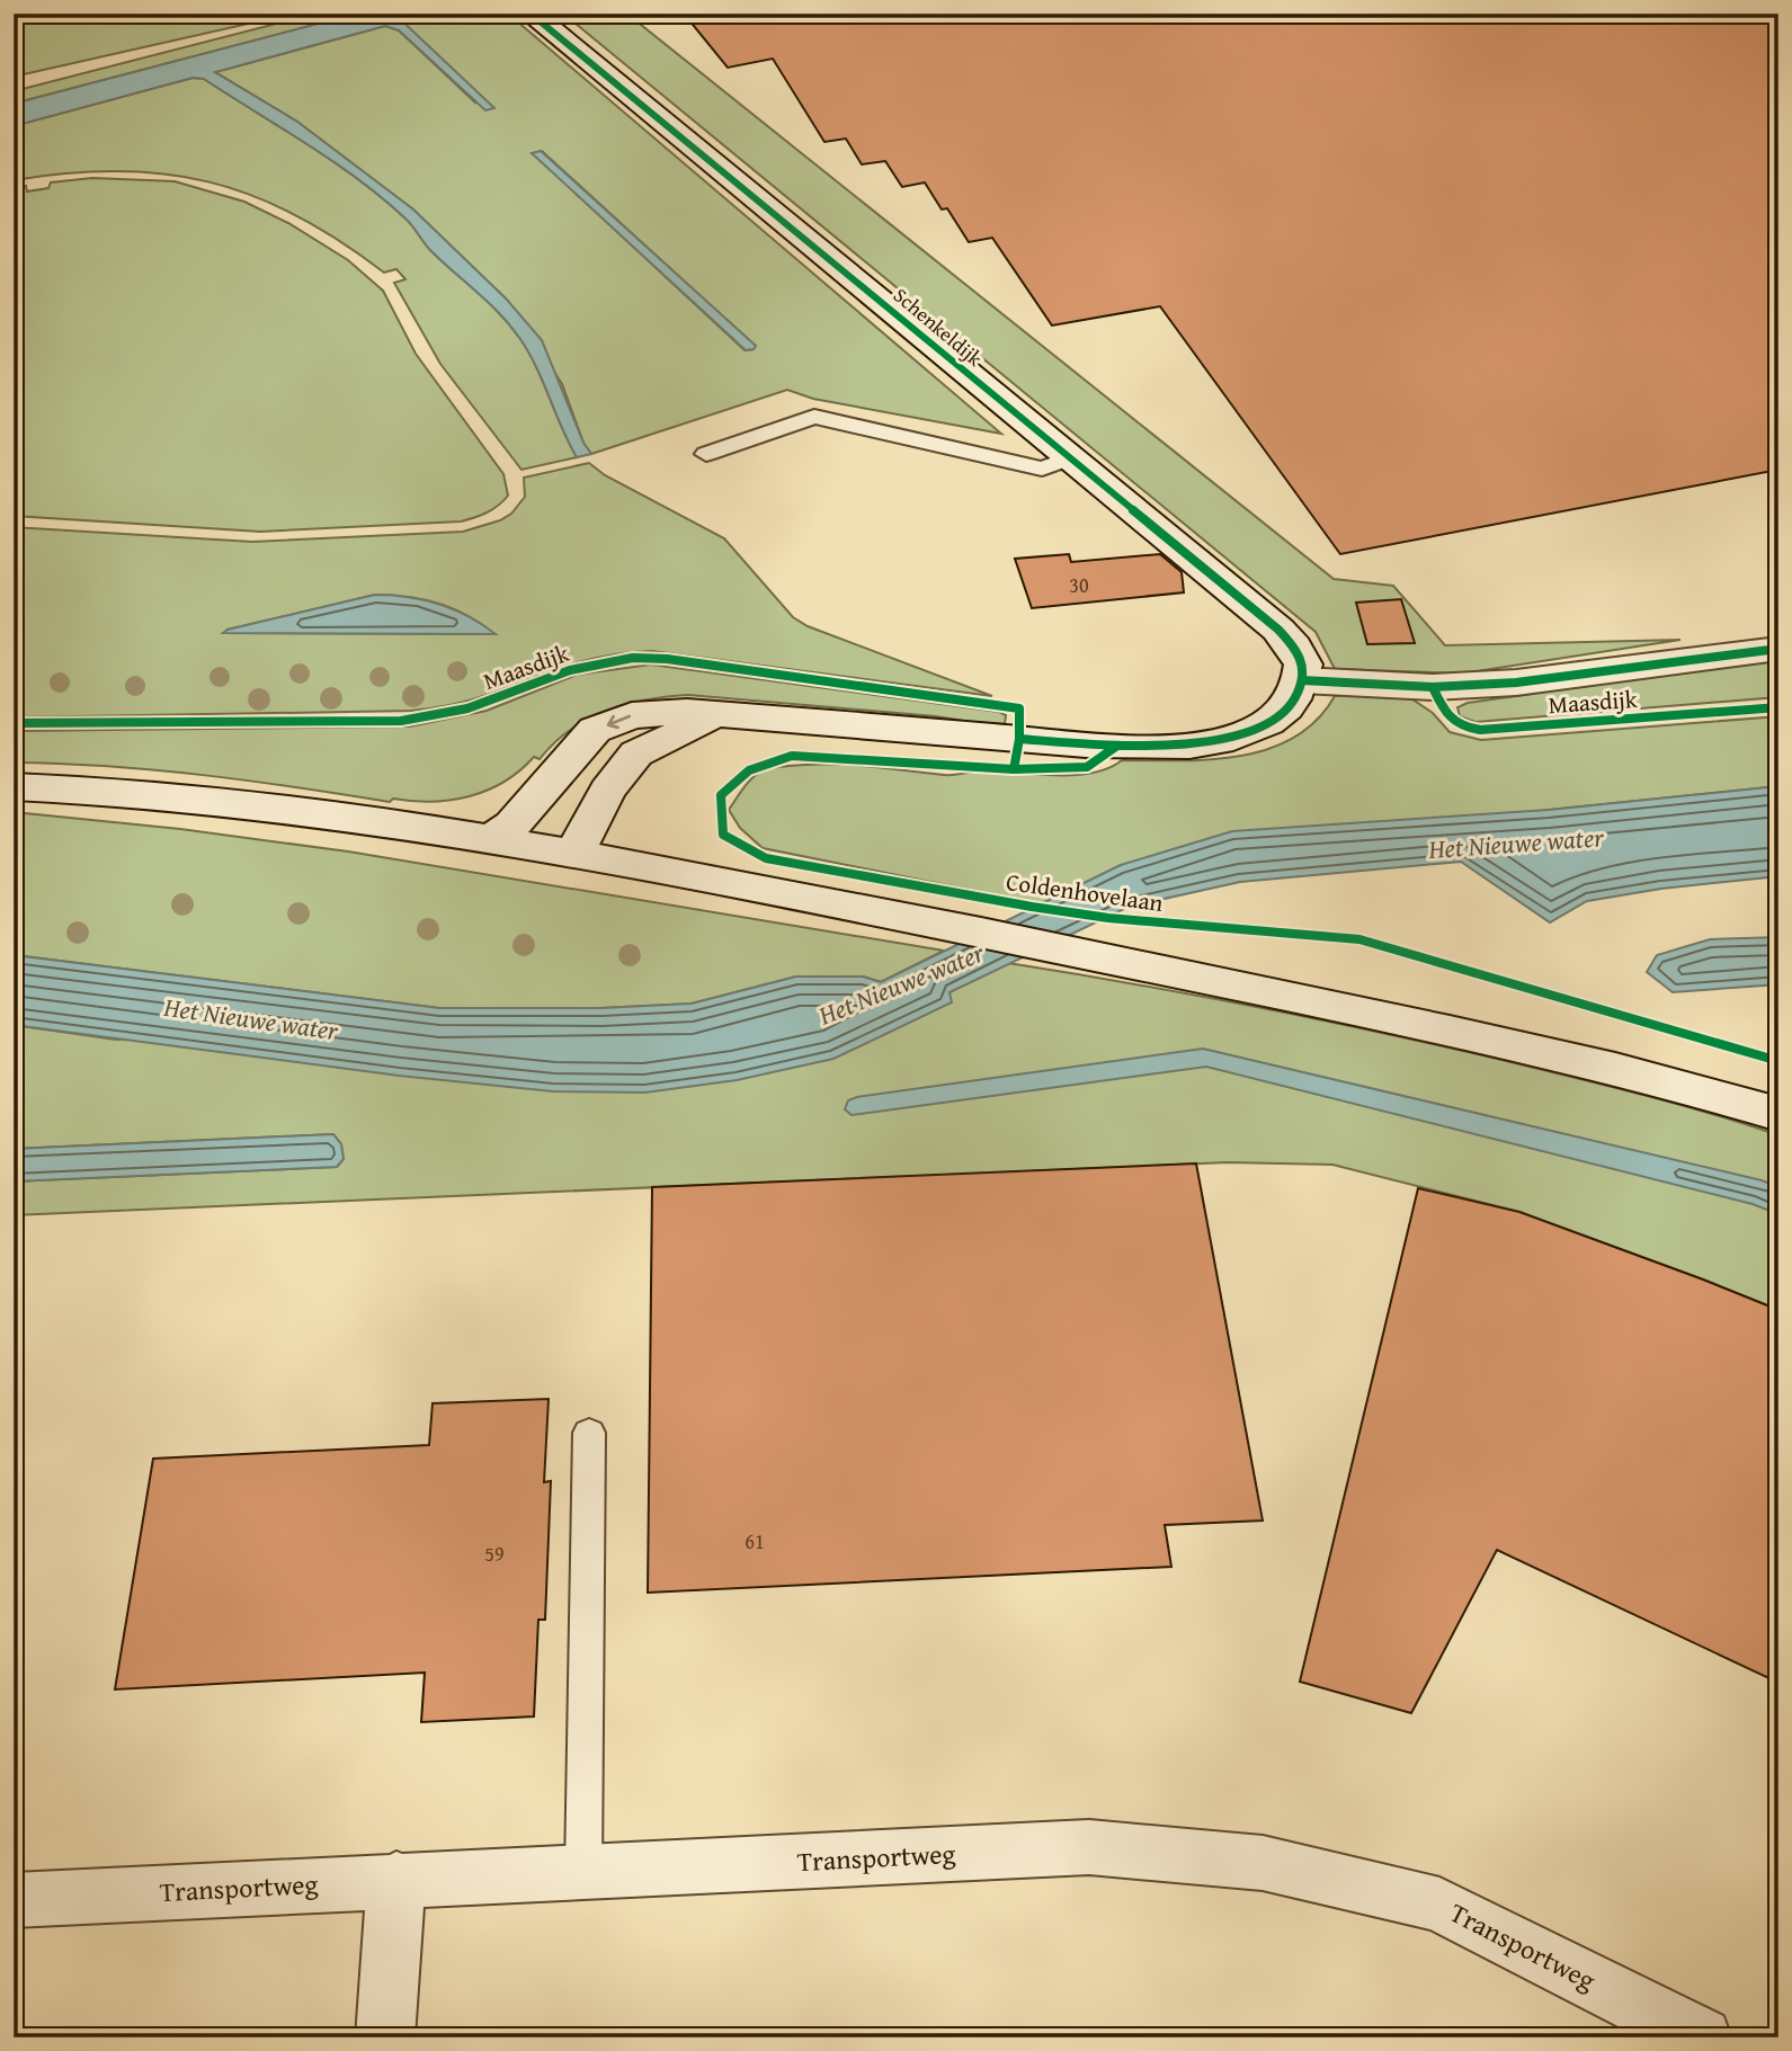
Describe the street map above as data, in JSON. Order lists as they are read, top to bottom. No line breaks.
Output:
{"streets":{"street":["Schenkeldijk","Maasdijk","Transportweg"],"cycle path":["Coldenhovelaan"]},"crossings":[["Schenkeldijk","Maasdijk"]],"water":["Het Nieuwe water"],"house_numbers":["30","61","59"]}
